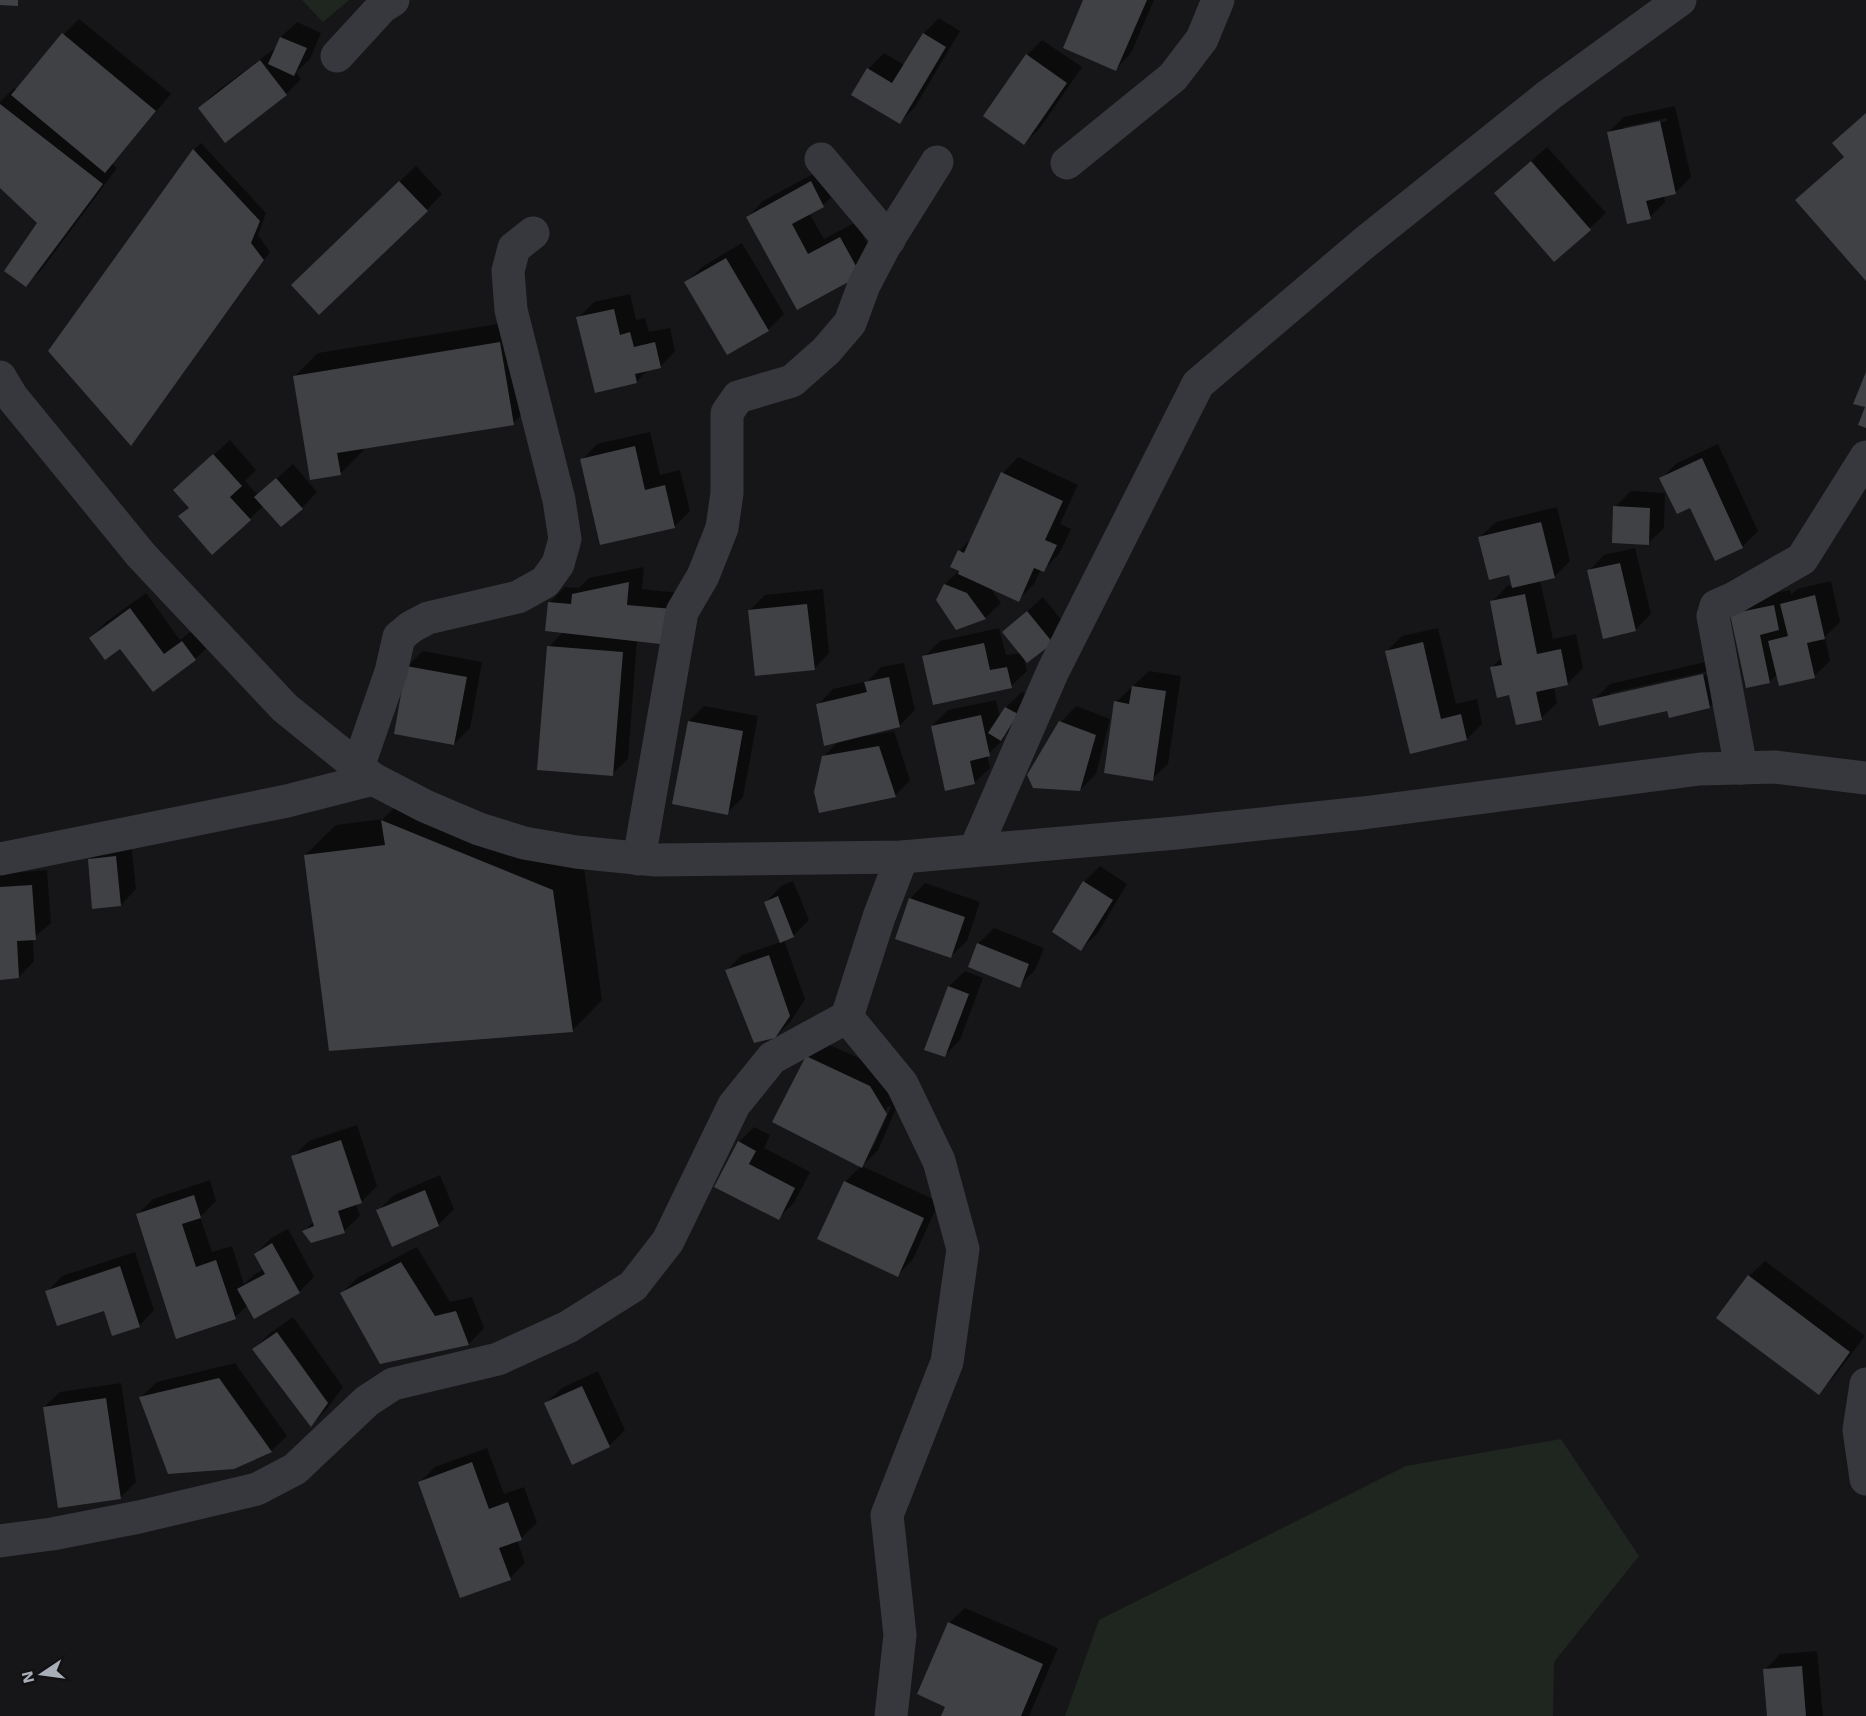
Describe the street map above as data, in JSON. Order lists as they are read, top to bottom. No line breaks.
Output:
{"north":"left"}
